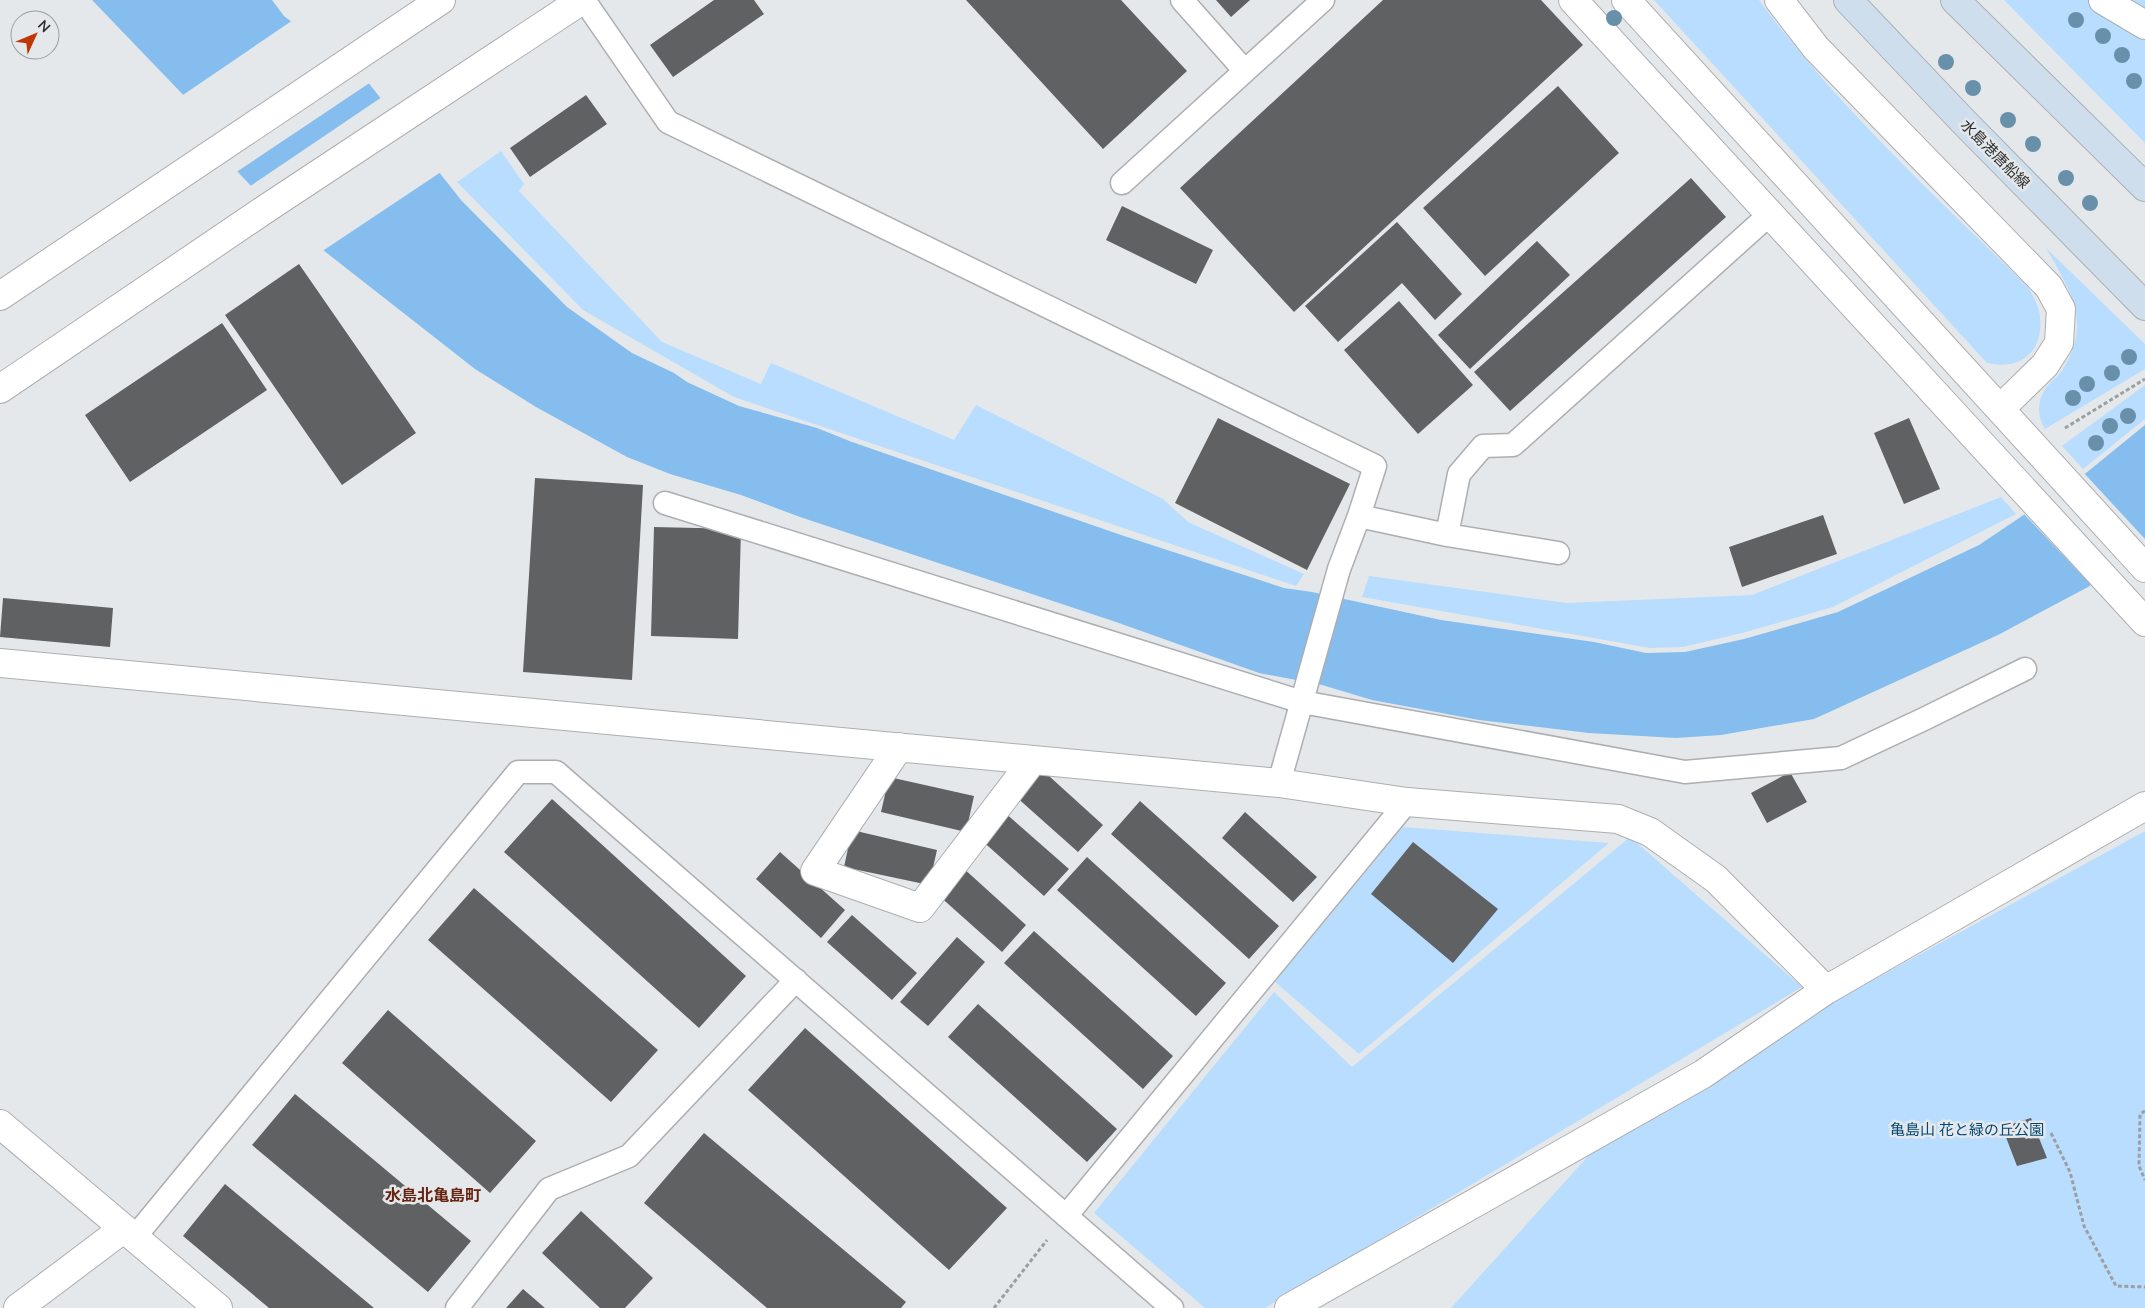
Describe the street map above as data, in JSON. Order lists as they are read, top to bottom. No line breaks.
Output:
{"streets":{"main road":["水島港唐船線"]},"districts":["水島北亀島町"],"parks":["亀島山 花と緑の丘公園"],"north":"top right"}
